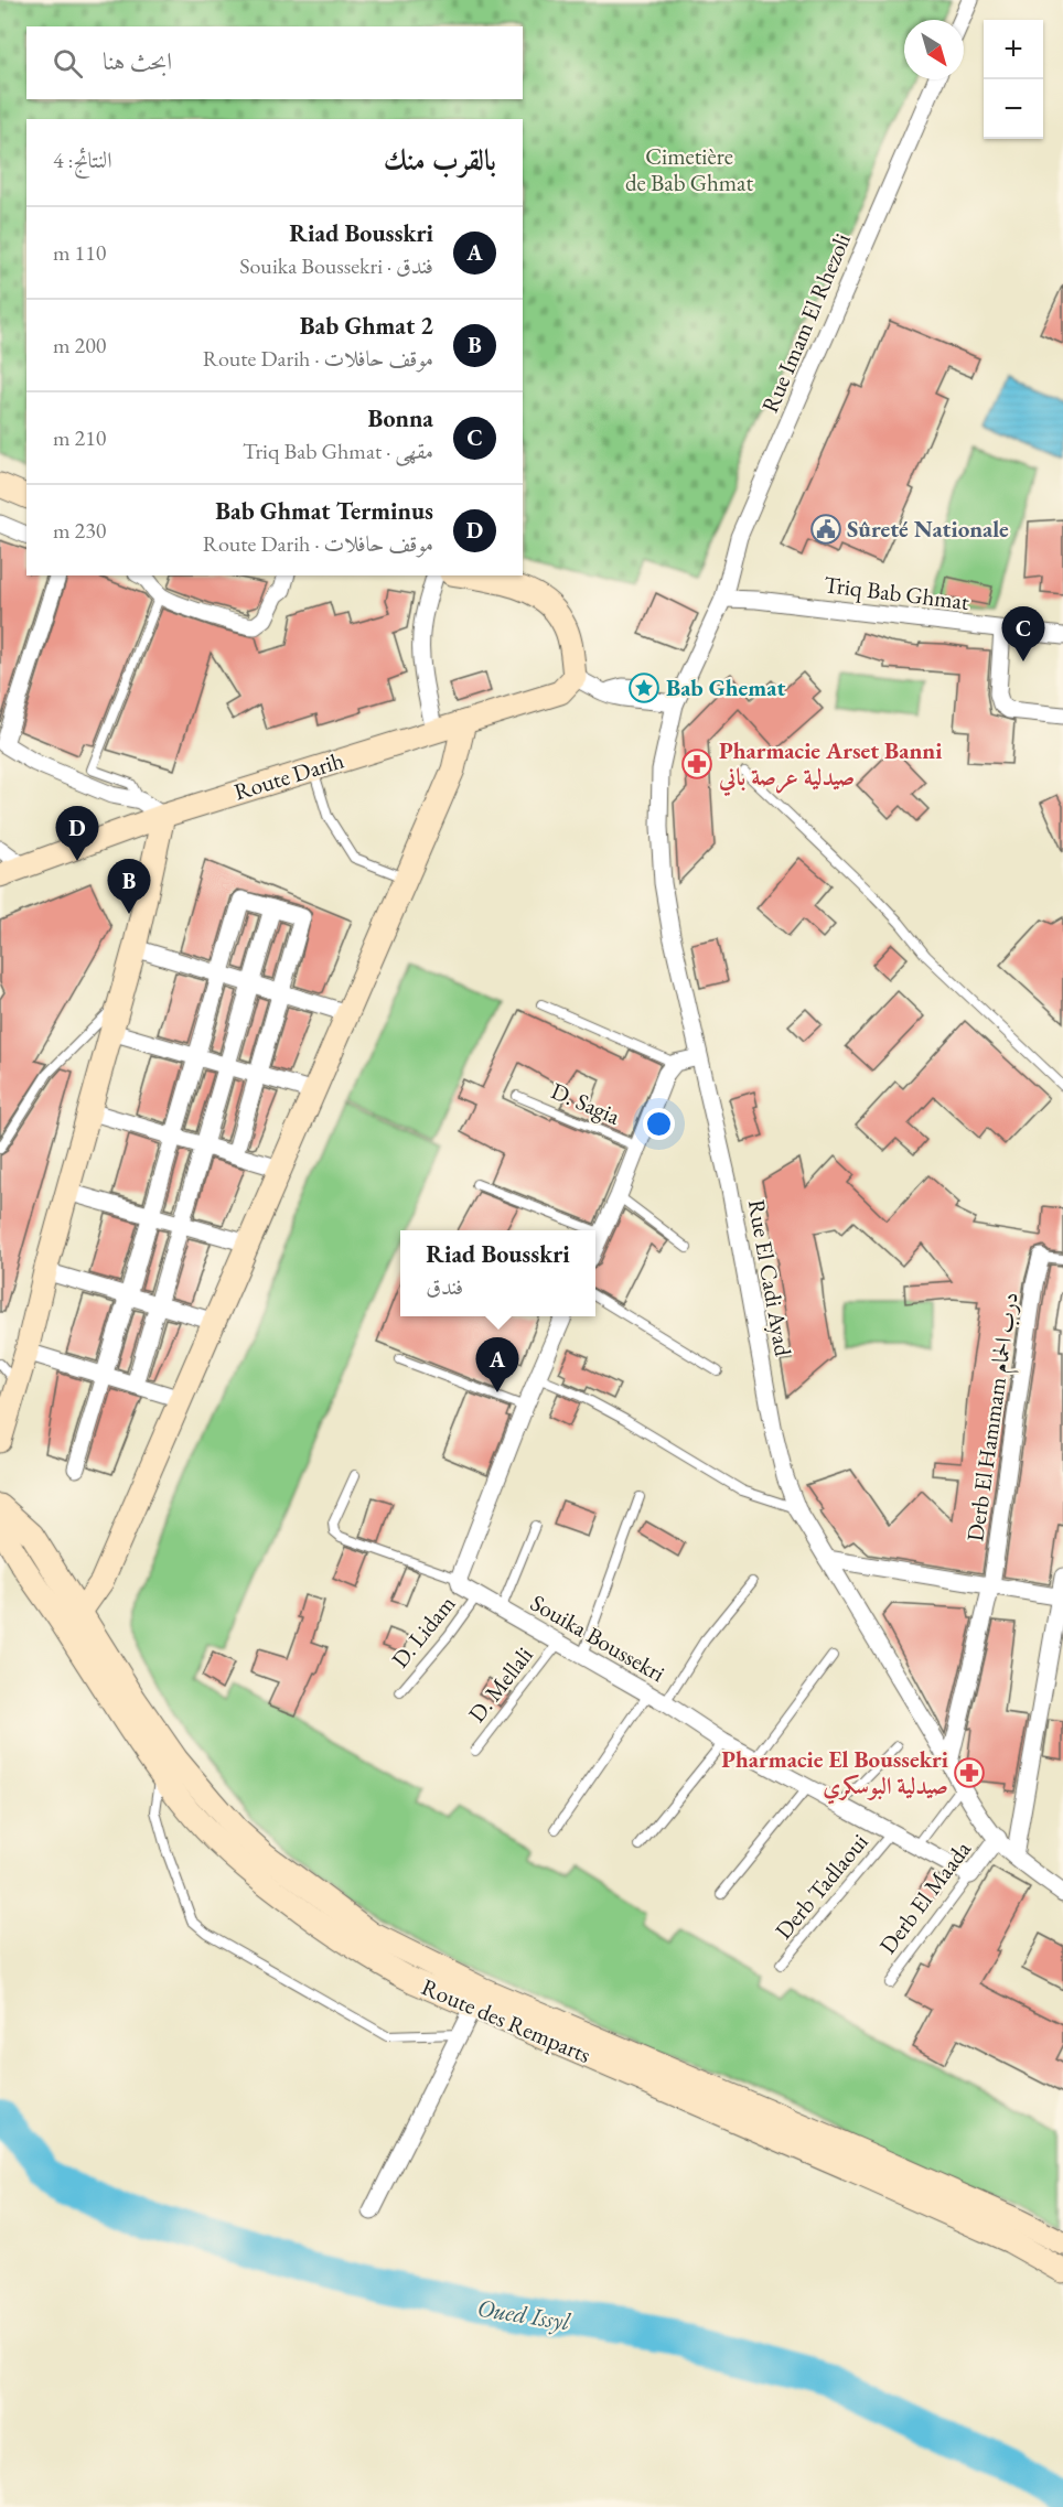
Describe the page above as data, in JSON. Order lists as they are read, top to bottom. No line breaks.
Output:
{"streets":{"main road":["Route Darih","Route des Remparts"],"street":["Rue Imam El Rhezoli","Triq Bab Ghmat","Rue El Cadi Ayad","Derb El Hammam درب الحمام","Souika Boussekri","Derb El Maada"],"lane":["D. Sagia","D. Lidam","D. Mellali","Derb Tadlaoui"]},"crossings":[["Rue Imam El Rhezoli","Triq Bab Ghmat"],["Rue Imam El Rhezoli","Rue El Cadi Ayad"],["Triq Bab Ghmat","Rue El Cadi Ayad"],["Rue El Cadi Ayad","Derb El Hammam درب الحمام"],["Rue El Cadi Ayad","Derb El Maada"],["D. Lidam","Souika Boussekri"],["Souika Boussekri","D. Mellali"],["Souika Boussekri","Derb Tadlaoui"],["Souika Boussekri","Derb El Maada"]],"water":["Oued Issyl"],"parks":["Cimetière de Bab Ghmat"],"places":{"public building":["Sûreté Nationale"],"place":["Bab Ghemat"],"pharmacy":["Pharmacie Arset Banni صيدلية عرصة باني","Pharmacie El Boussekri صيدلية البوسكري"]},"north":"bottom right","page":{"map_buttons":["+","−"],"search":"ابحث هنا","heading":["بالقرب منك","النتائج: 4"],"list":[{"mark":"A","name":"Riad Bousskri","note":"فندق · Souika Boussekri","value":"110 m"},{"mark":"B","name":"Bab Ghmat 2","note":"موقف حافلات · Route Darih","value":"200 m"},{"mark":"C","name":"Bonna","note":"مقهى · Triq Bab Ghmat","value":"210 m"},{"mark":"D","name":"Bab Ghmat Terminus","note":"موقف حافلات · Route Darih","value":"230 m"}],"pins":["C","D","B","A"],"popup":["Riad Bousskri","فندق"]}}
